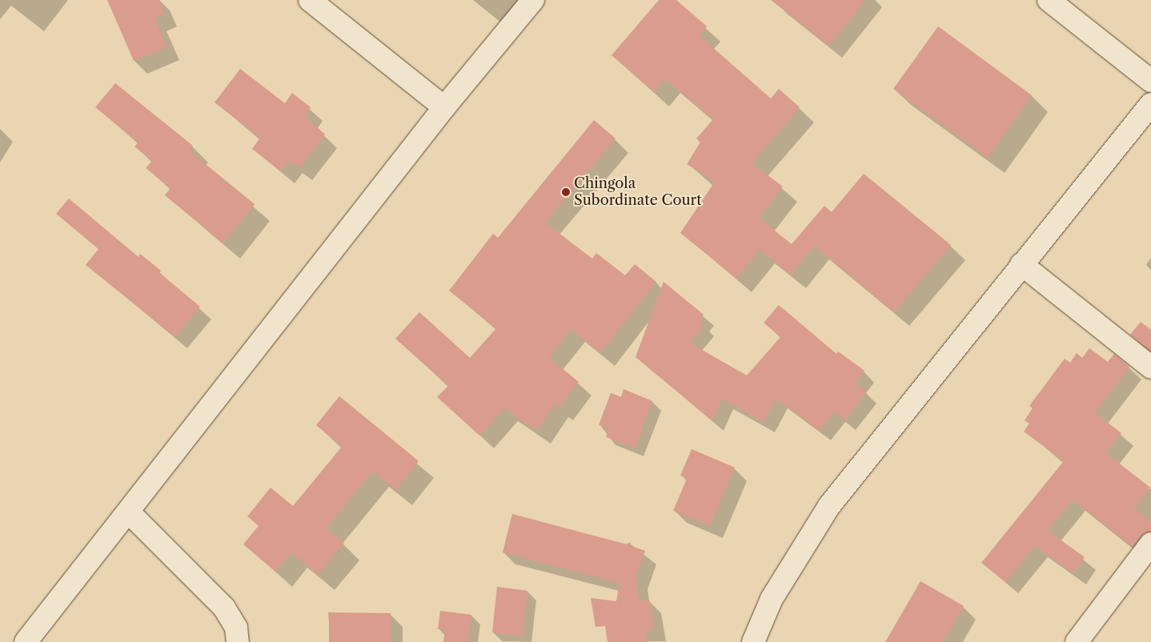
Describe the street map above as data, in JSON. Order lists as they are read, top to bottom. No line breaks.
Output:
{"places":["Chingola Subordinate Court"]}
